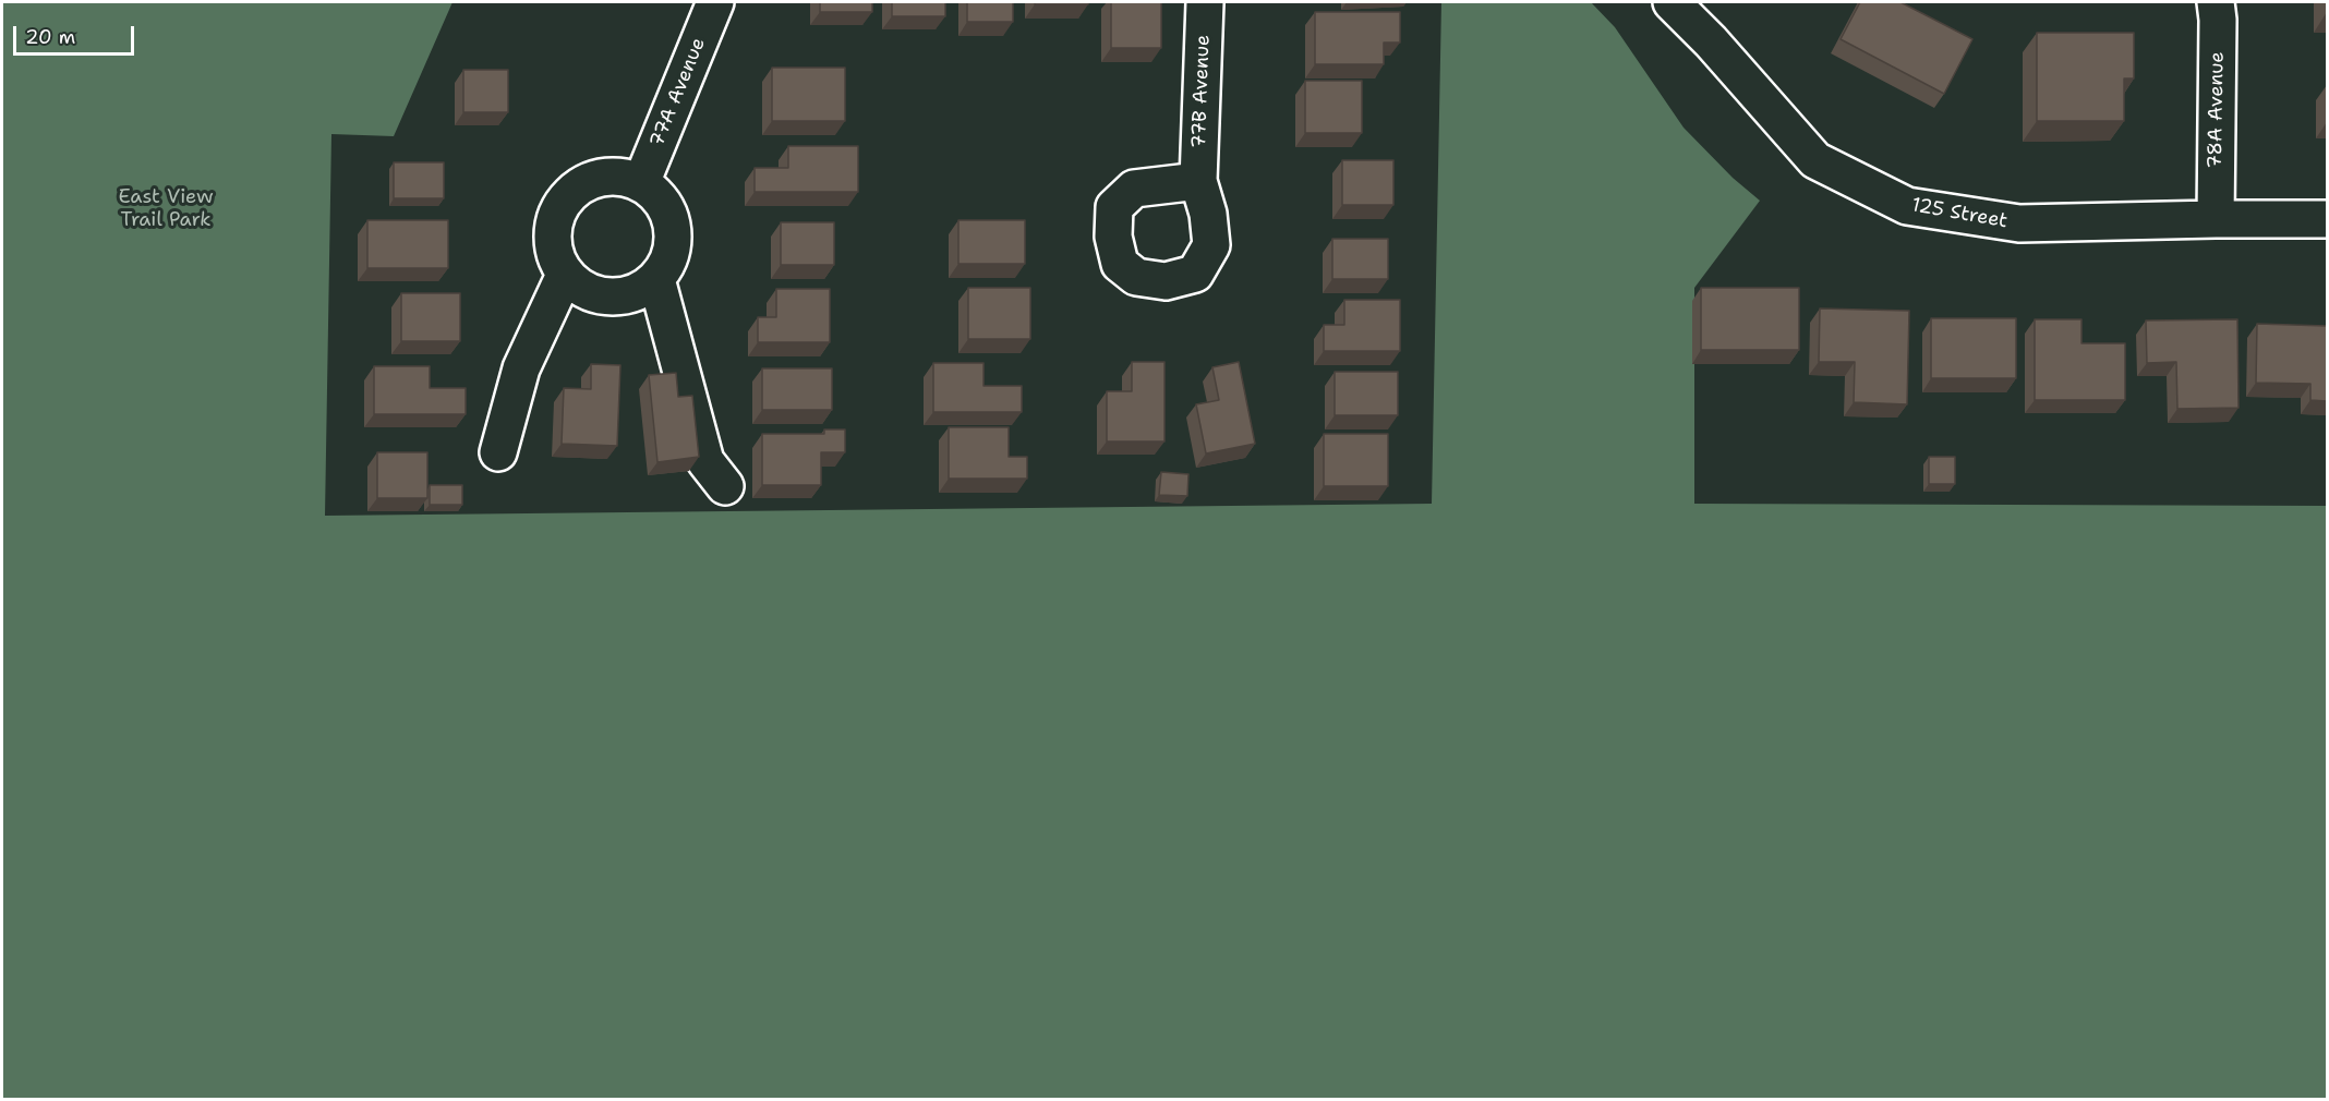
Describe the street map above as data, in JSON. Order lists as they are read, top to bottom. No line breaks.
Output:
{"streets":{"street":["77B Avenue","77A Avenue","78A Avenue","125 Street"]},"crossings":[["78A Avenue","125 Street"]],"parks":["East View Trail Park"],"scale_bar":"20 m"}
